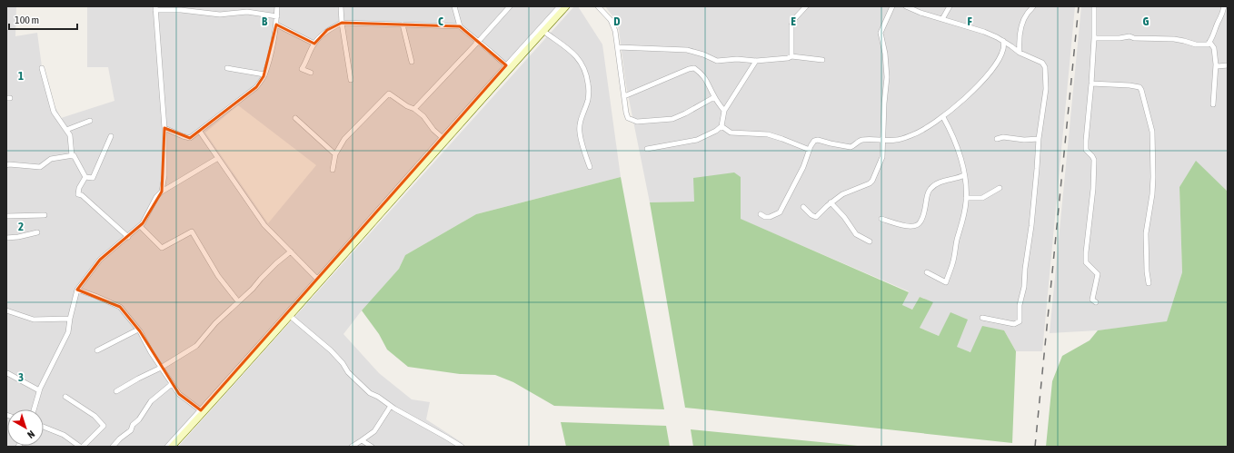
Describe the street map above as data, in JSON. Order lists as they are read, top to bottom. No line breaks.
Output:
{"scale_bar":"100 m","north":"bottom right","grid":{"columns":["B","C","D","E","F","G"],"rows":["1","2","3"]}}
